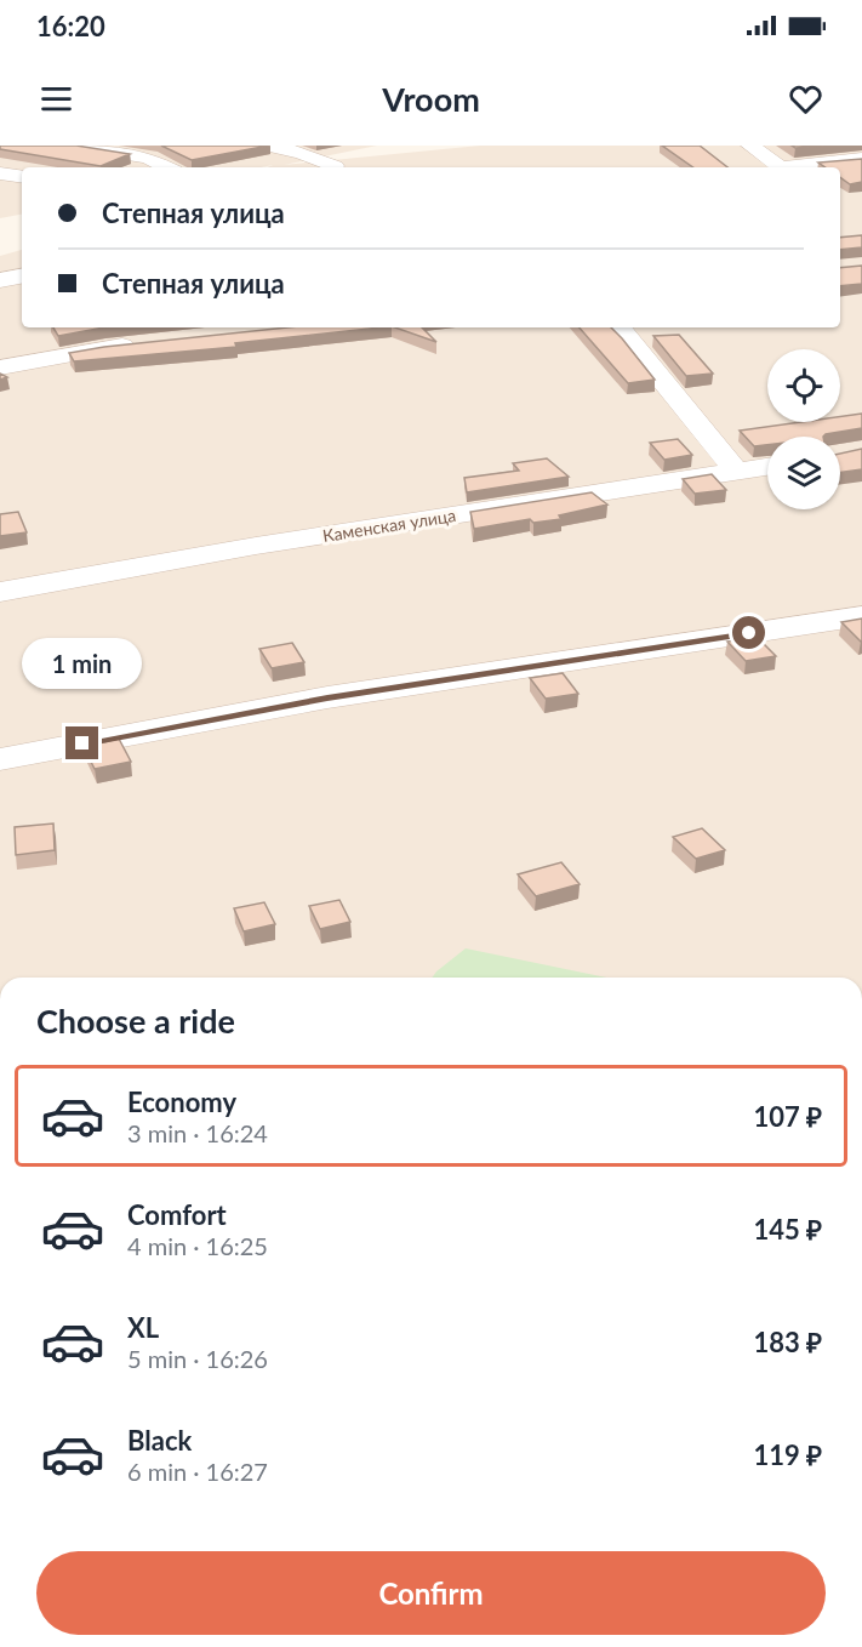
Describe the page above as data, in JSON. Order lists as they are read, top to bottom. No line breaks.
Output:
{"streets":{"street":["Каменская улица"]},"page":{"status":"16:20","header":"Vroom","banner":["Степная улица","Степная улица"],"bubble":"1 min","heading":"Choose a ride","list":[{"name":"Economy","note":"3 min · 16:24","value":"107 ₽"},{"name":"Comfort","note":"4 min · 16:25","value":"145 ₽"},{"name":"XL","note":"5 min · 16:26","value":"183 ₽"},{"name":"Black","note":"6 min · 16:27","value":"119 ₽"}],"buttons":"Confirm"}}
